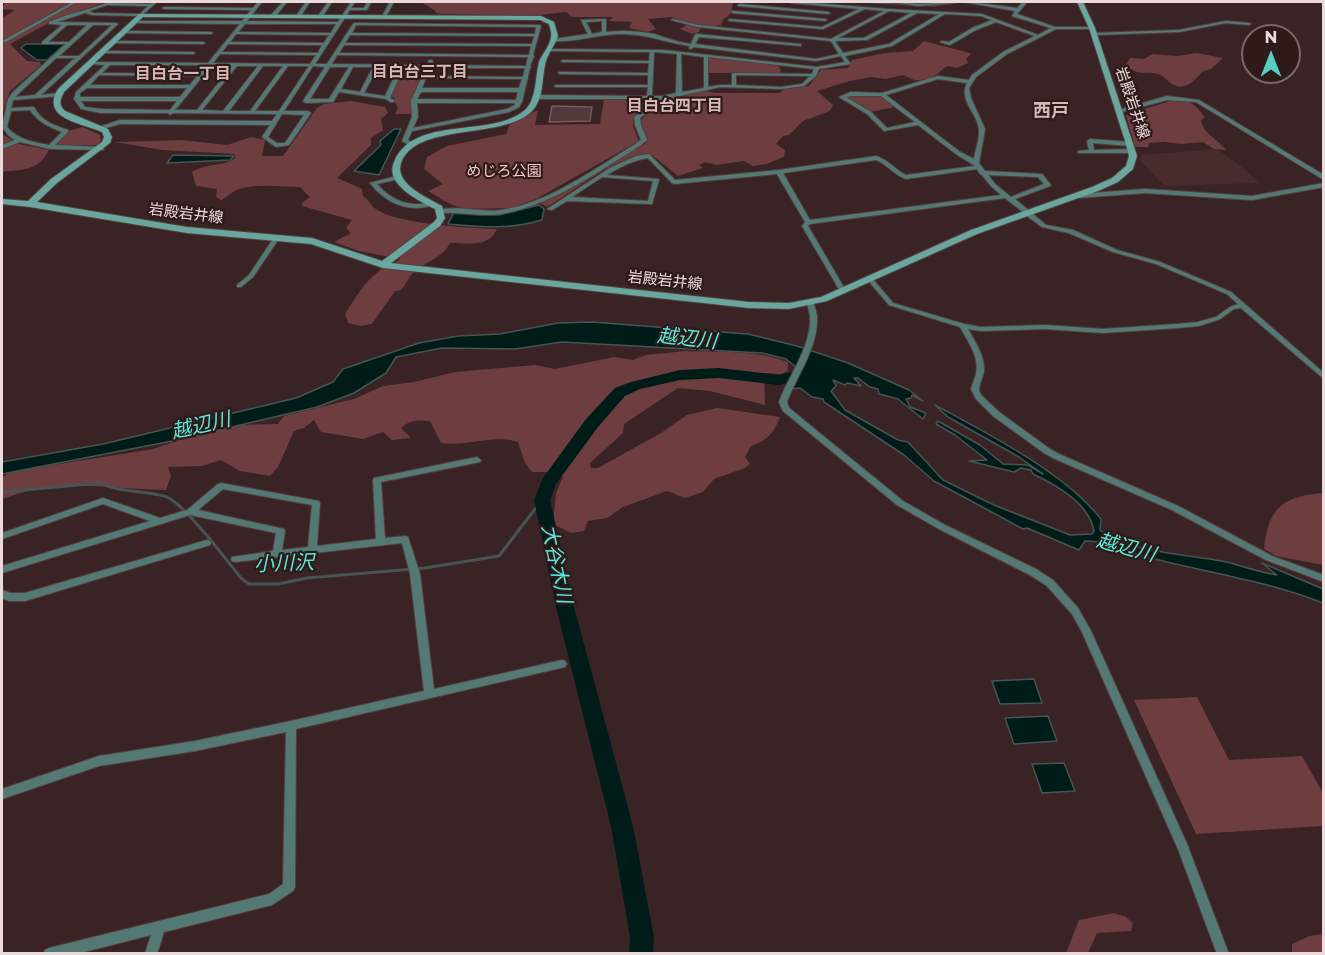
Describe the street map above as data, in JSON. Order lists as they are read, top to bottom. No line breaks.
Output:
{"streets":{"street":["岩殿岩井線"]},"districts":["目白台三丁目","目白台一丁目","目白台四丁目","西戸"],"water":["越辺川","小川沢","大谷木川"],"parks":["めじろ公園"],"north":"top"}
